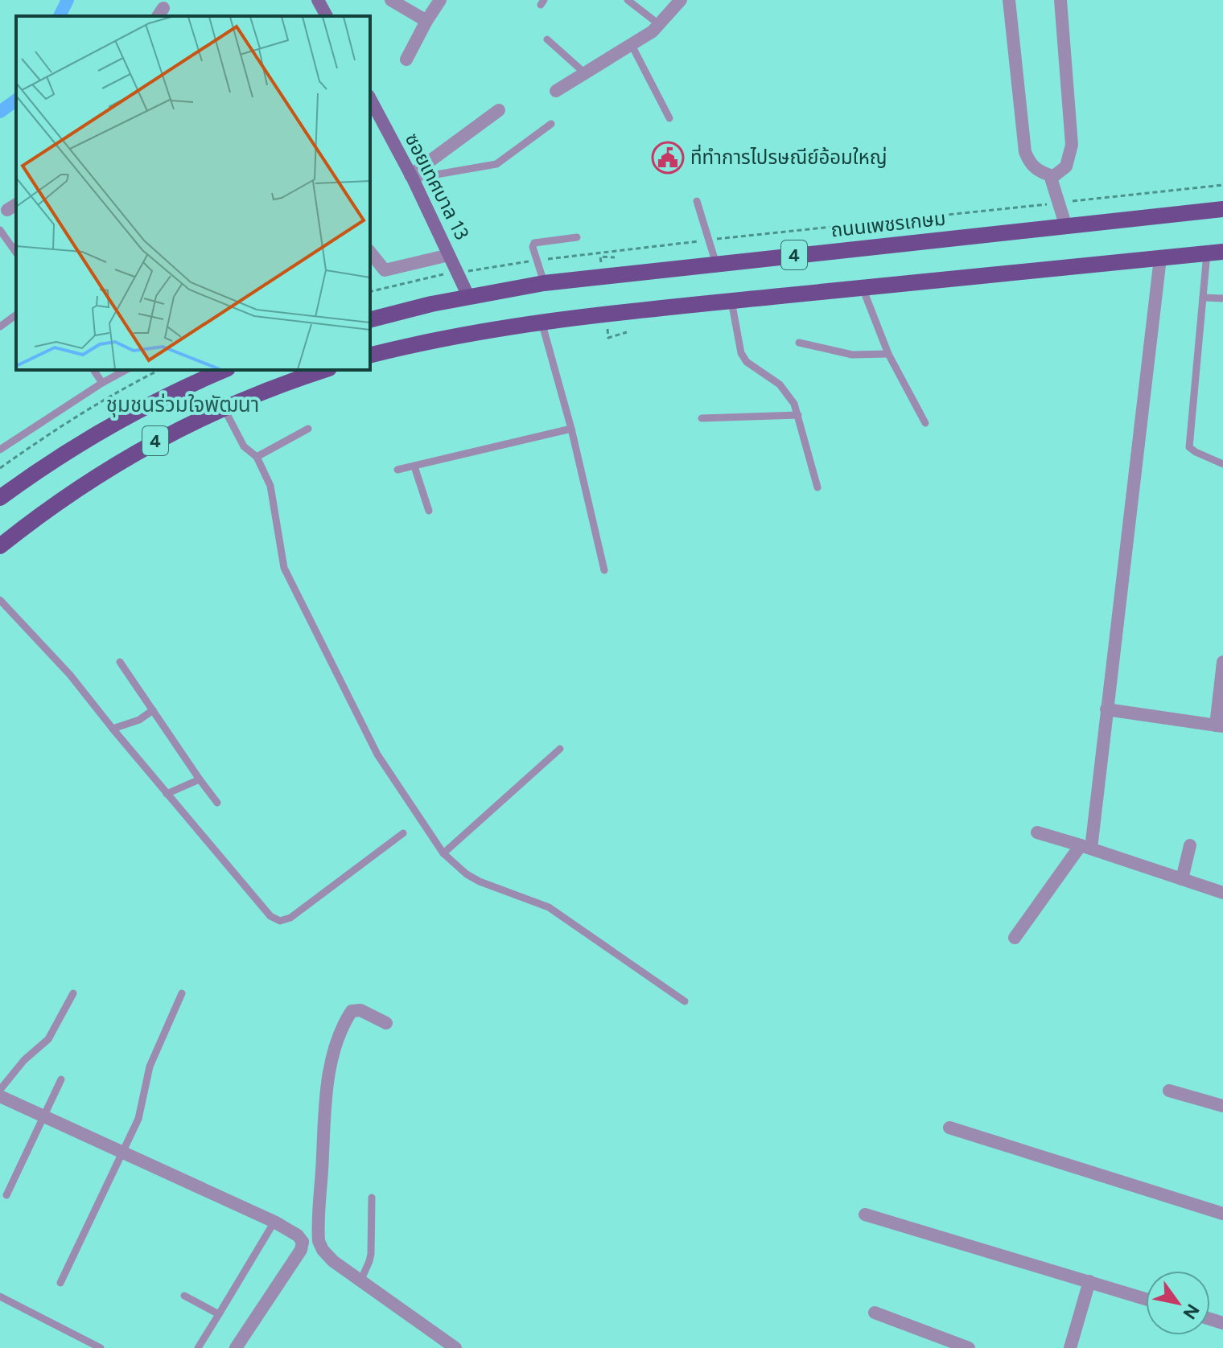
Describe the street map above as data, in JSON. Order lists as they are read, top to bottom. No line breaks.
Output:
{"streets":{"main road":["ถนนเพชรเกษม","4"],"street":["ซอยเทศบาล 13"]},"crossings":[["ซอยเทศบาล 13","ถนนเพชรเกษม"]],"districts":["ชุมชนร่วมใจพัฒนา"],"places":{"public building":["ที่ทำการไปรษณีย์อ้อมใหญ่"]},"north":"bottom right"}
